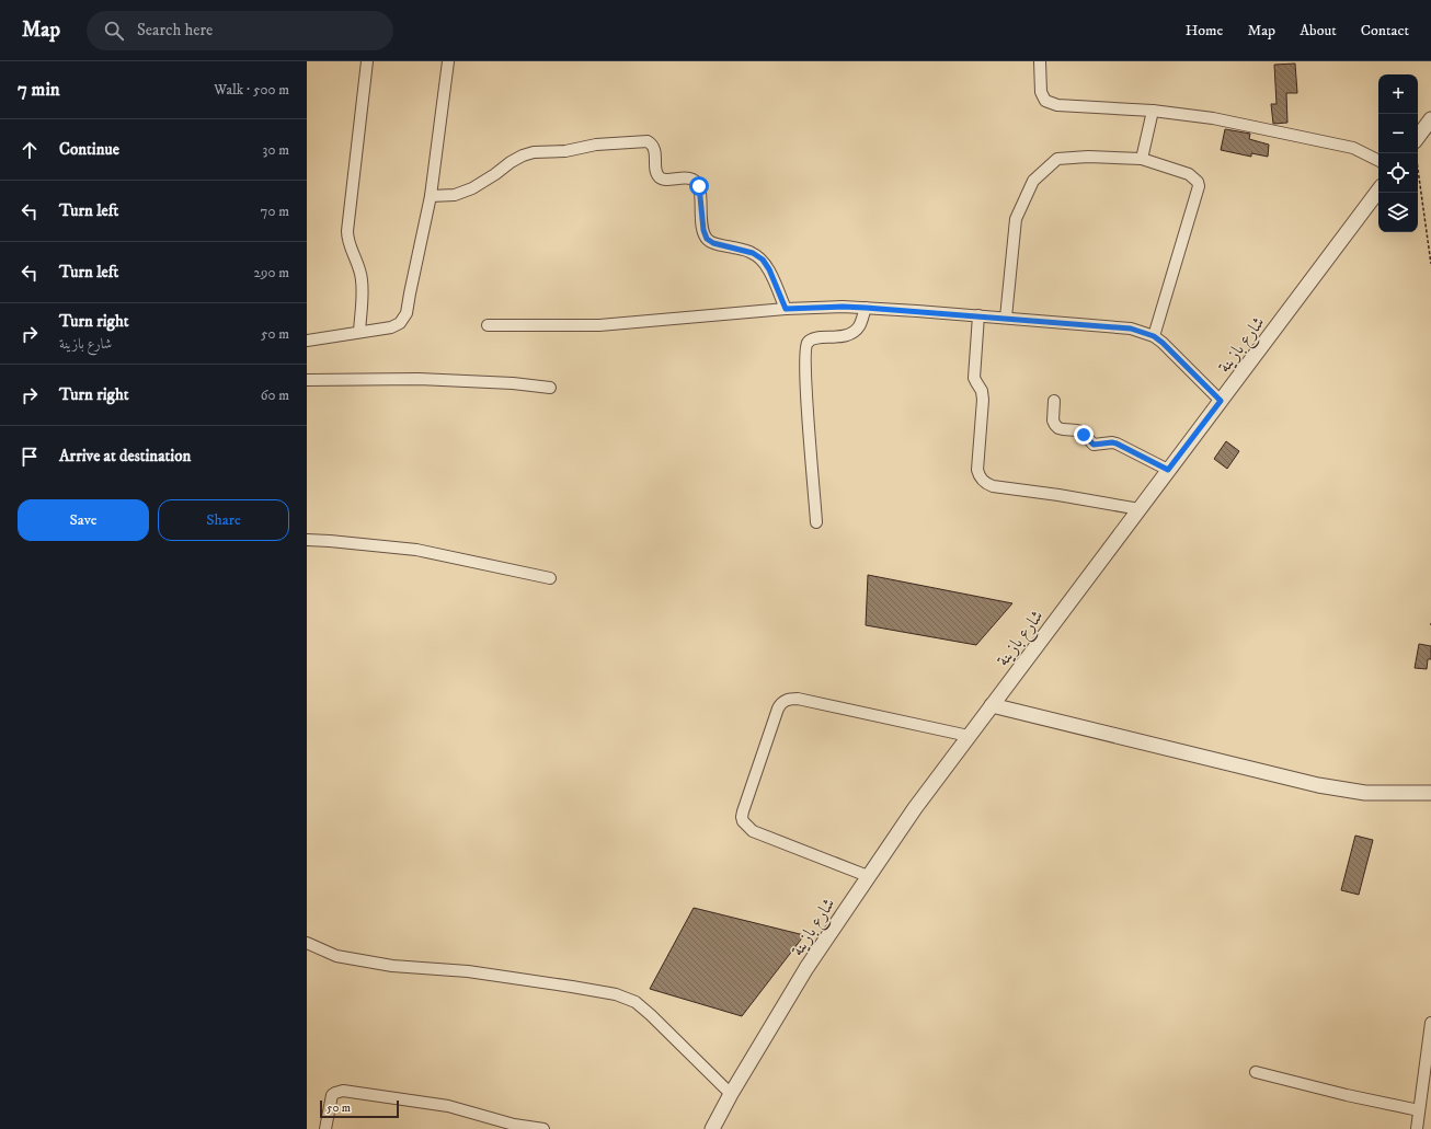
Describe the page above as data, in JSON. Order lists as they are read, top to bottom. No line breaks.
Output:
{"streets":{"street":["شارع بازينة"]},"scale_bar":"50 m","page":{"header":"Map","search":"Search here","nav":["Home","Map","About","Contact"],"heading":["7 min","Walk · 500 m"],"map_buttons":["+","−"],"list":[["Continue","30 m"],["Turn left","70 m"],["Turn left","290 m"],["Turn right","شارع بازينة","50 m"],["Turn right","60 m"],"Arrive at destination"],"buttons":["Save","Share"],"scale":"50 m"}}
